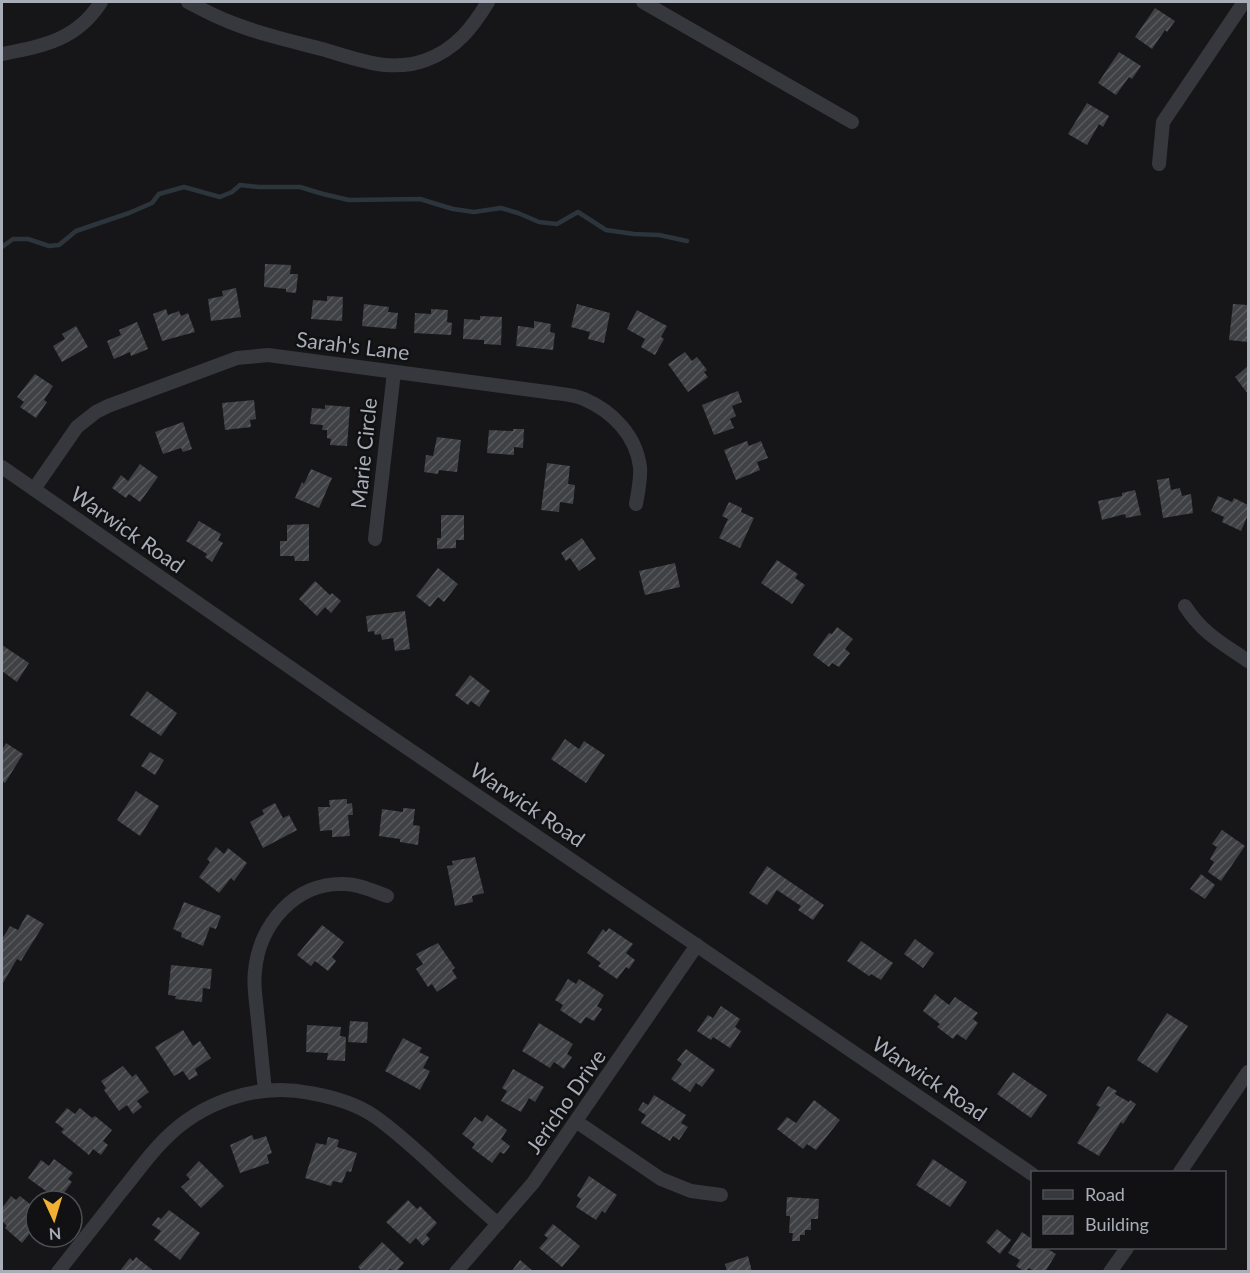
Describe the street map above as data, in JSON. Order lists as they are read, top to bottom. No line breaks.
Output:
{"streets":{"street":["Sarah's Lane","Marie Circle","Warwick Road","Jericho Drive"]},"crossings":[["Sarah's Lane","Marie Circle"],["Sarah's Lane","Warwick Road"],["Warwick Road","Jericho Drive"]],"legend":["Road","Building"],"north":"bottom"}
